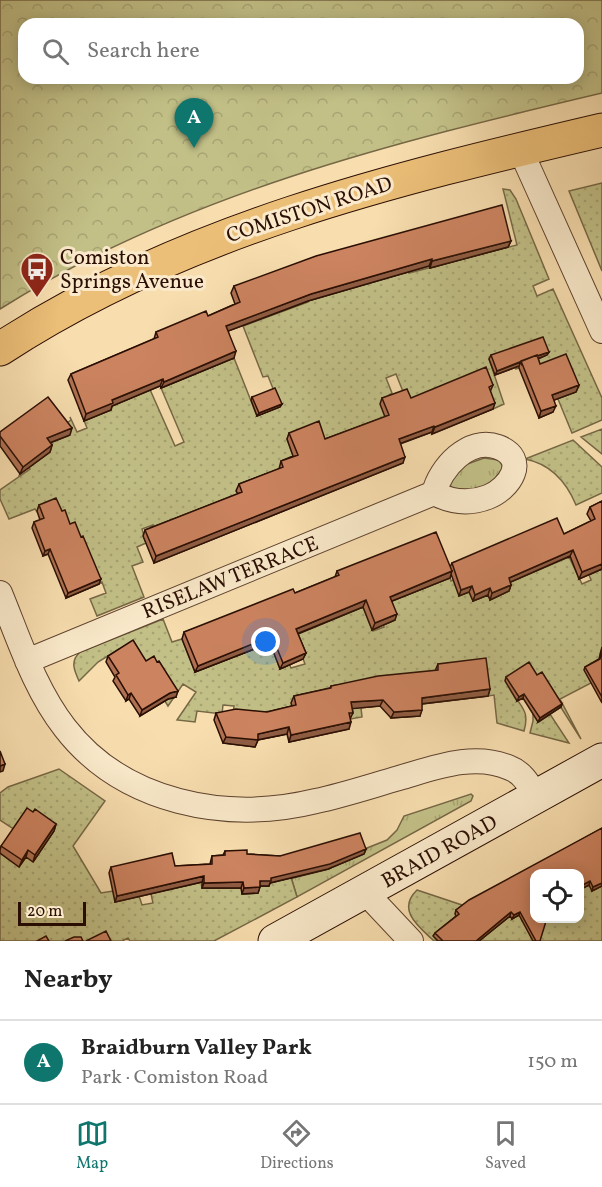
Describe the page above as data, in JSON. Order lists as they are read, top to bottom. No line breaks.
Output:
{"streets":{"main road":["COMISTON ROAD"],"street":["RISELAW TERRACE","BRAID ROAD"]},"places":{"bus stop":["Comiston Springs Avenue"]},"scale_bar":"20 m","page":{"search":"Search here","pins":"A","scale":"20 m","heading":"Nearby","list":[{"mark":"A","name":"Braidburn Valley Park","note":"Park · Comiston Road","value":"150 m"}],"nav":["Map","Directions","Saved"]}}
